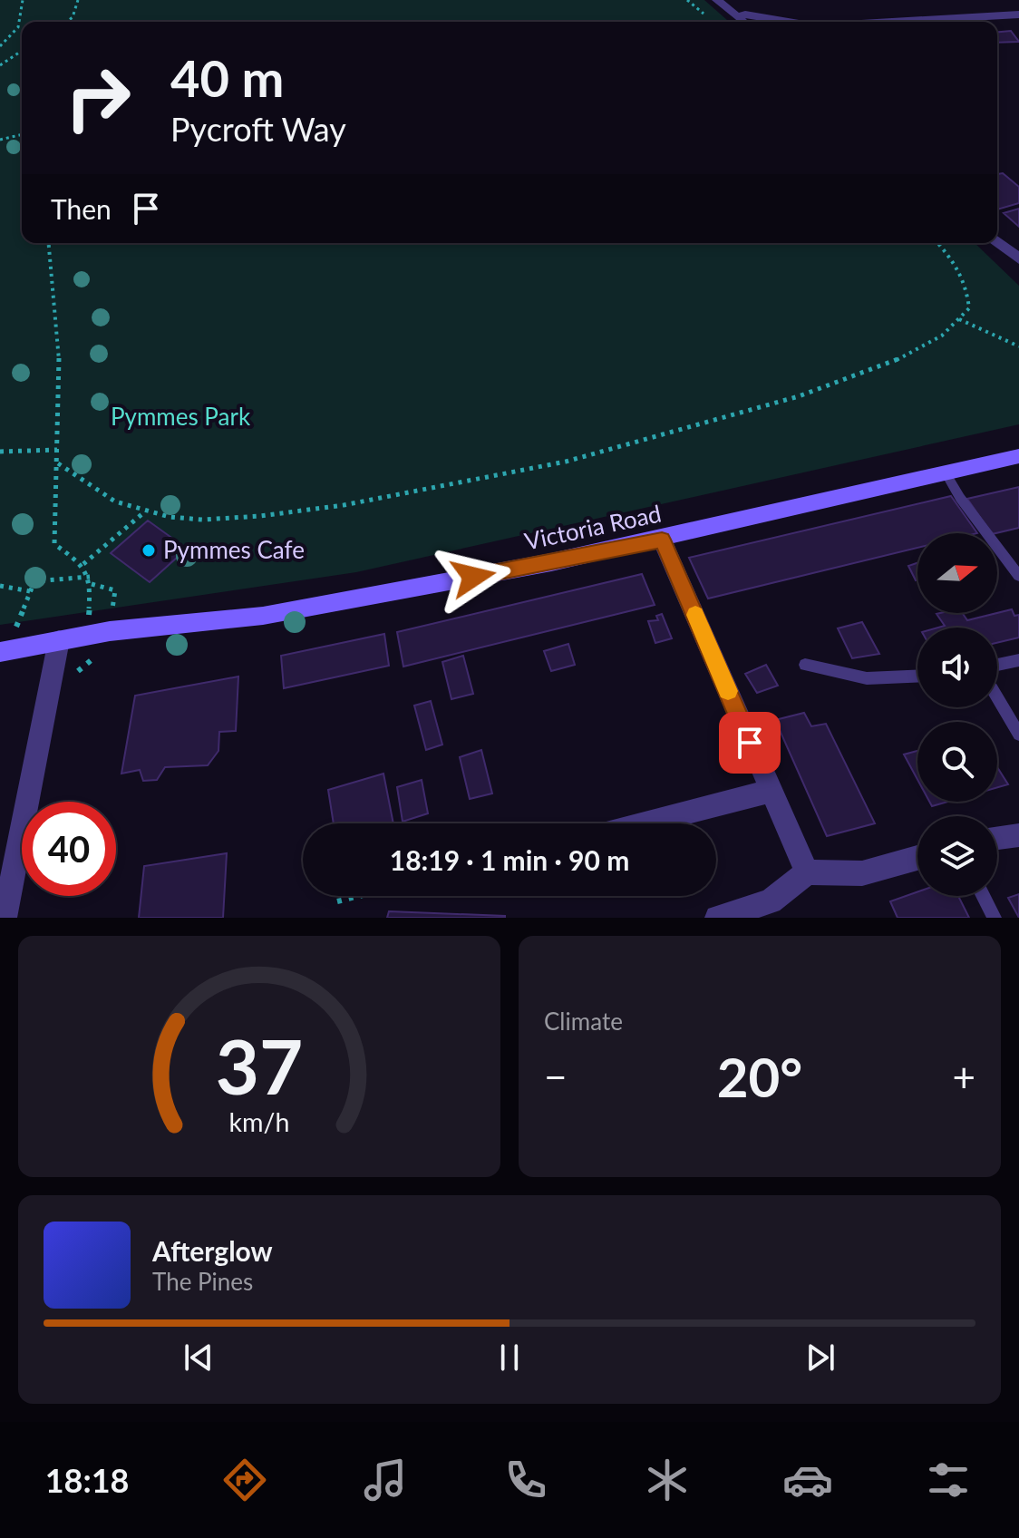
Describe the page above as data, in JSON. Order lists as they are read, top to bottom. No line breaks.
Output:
{"streets":{"street":["Victoria Road"]},"parks":["Pymmes Park"],"places":["Pymmes Cafe"],"north":"right","page":{"turn":["40 m","Pycroft Way"],"then":"Then","limit":"40","trip":"18:19 · 1 min · 90 m","tile":"Climate","heat":["−","20°","+"],"song":["Afterglow","The Pines"],"tabs":"18:18","gauge":["37","km/h"]}}
